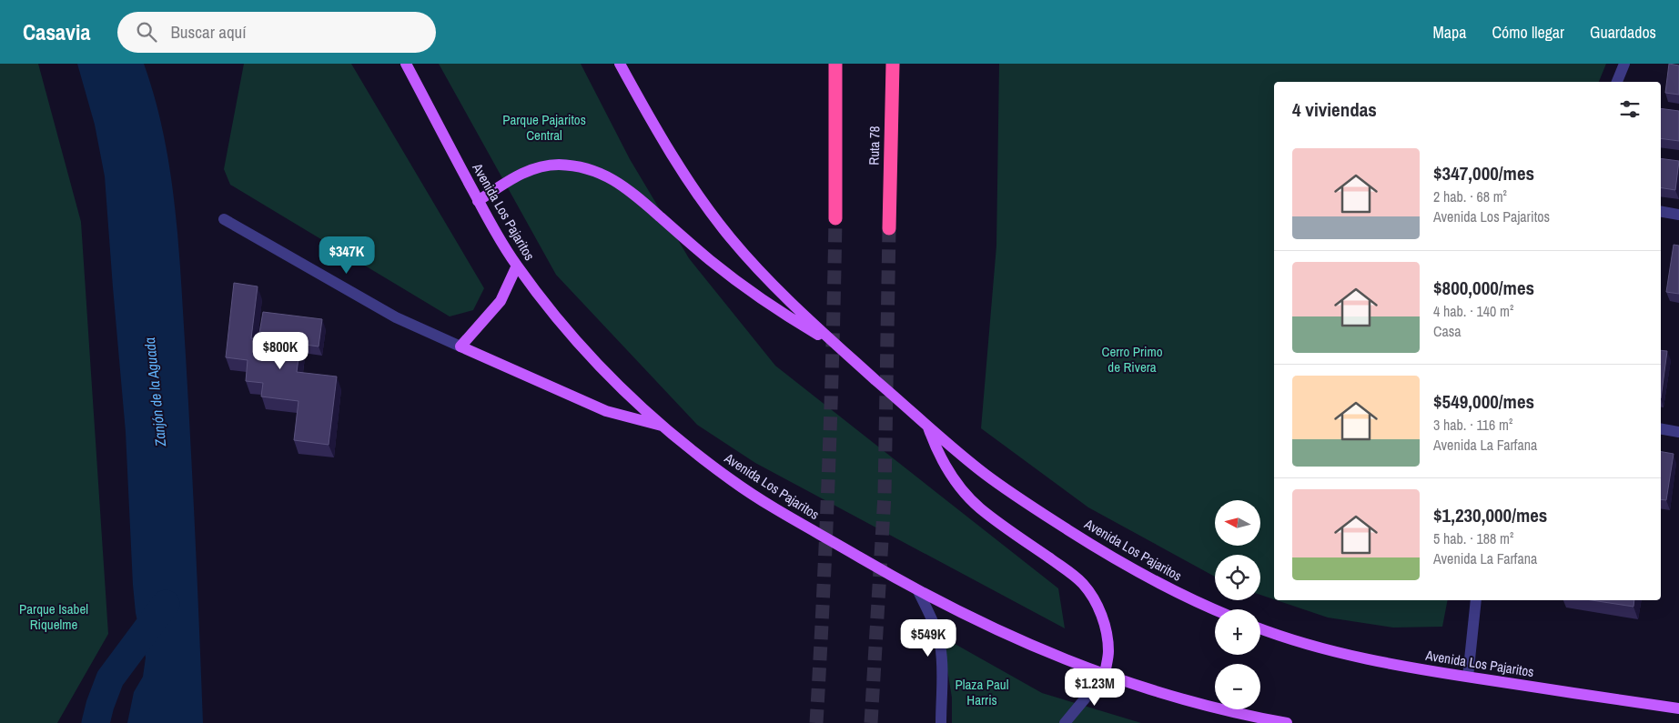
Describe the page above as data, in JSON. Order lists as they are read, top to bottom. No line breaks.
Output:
{"streets":{"highway":["Ruta 78"],"main road":["Avenida Los Pajaritos"]},"water":["Zanjón de la Aguada"],"parks":["Parque Pajaritos Central","Cerro Primo de Rivera","Parque Isabel Riquelme","Plaza Paul Harris"],"north":"left","page":{"header":"Casavia","search":"Buscar aquí","nav":["Mapa","Cómo llegar","Guardados"],"heading":"4 viviendas","list":[{"name":"$347,000/mes","note":"2 hab. · 68 m² · Avenida Los Pajaritos"},{"name":"$800,000/mes","note":"4 hab. · 140 m² · Casa"},{"name":"$549,000/mes","note":"3 hab. · 116 m² · Avenida La Farfana"},{"name":"$1,230,000/mes","note":"5 hab. · 188 m² · Avenida La Farfana"}],"price":["$347K","$800K","$549K","$1.23M"],"map_buttons":["+","−"]}}
